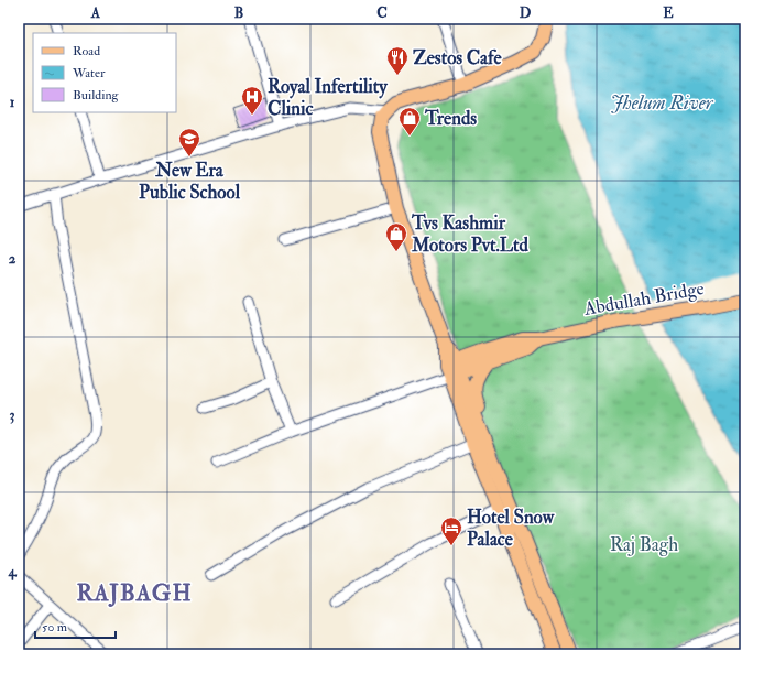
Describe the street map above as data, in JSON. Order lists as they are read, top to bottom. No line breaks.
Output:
{"streets":{"main road":["Abdullah Bridge"]},"districts":["RAJBAGH"],"water":["Jhelum River"],"parks":["Raj Bagh"],"places":{"restaurant":["Zestos Cafe"],"hospital":["Royal Infertility Clinic"],"shop":["Trends","Tvs Kashmir Motors Pvt.Ltd"],"school or university":["New Era Public School"],"hotel":["Hotel Snow Palace"]},"legend":["Road","Water","Building"],"scale_bar":"50 m","grid":{"columns":["A","B","C","D","E"],"rows":["1","2","3","4"]}}
